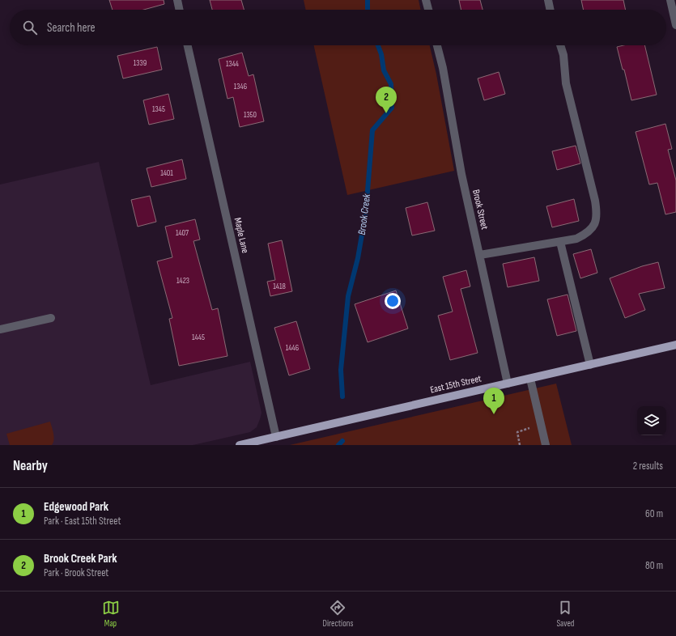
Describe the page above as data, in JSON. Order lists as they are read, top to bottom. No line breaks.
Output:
{"streets":{"main road":["East 15th Street"],"street":["Brook Street","Maple Lane"]},"crossings":[["Brook Street","East 15th Street"],["Maple Lane","East 15th Street"]],"water":["Brook Creek"],"house_numbers":["1339","1344","1346","1345","1350","1401","1407","1423","1418","1445","1446"],"page":{"search":"Search here","pins":["2","1"],"heading":["Nearby","2 results"],"list":[{"mark":"1","name":"Edgewood Park","note":"Park · East 15th Street","value":"60 m"},{"mark":"2","name":"Brook Creek Park","note":"Park · Brook Street","value":"80 m"}],"nav":["Map","Directions","Saved"]}}
